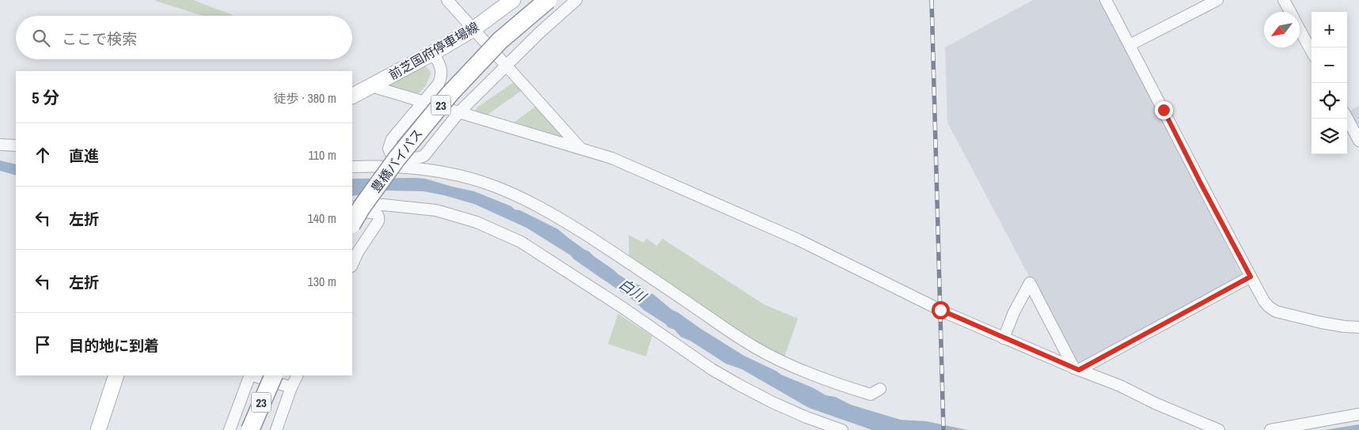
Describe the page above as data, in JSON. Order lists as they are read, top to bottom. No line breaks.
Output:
{"streets":{"highway":["23","豊橋バイパス"],"main road":["前芝国府停車場線"]},"water":["白川"],"north":"bottom left","page":{"map_buttons":["+","−"],"search":"ここで検索","heading":["5 分","徒歩 · 380 m"],"list":[["直進","110 m"],["左折","140 m"],["左折","130 m"],"目的地に到着"]}}
